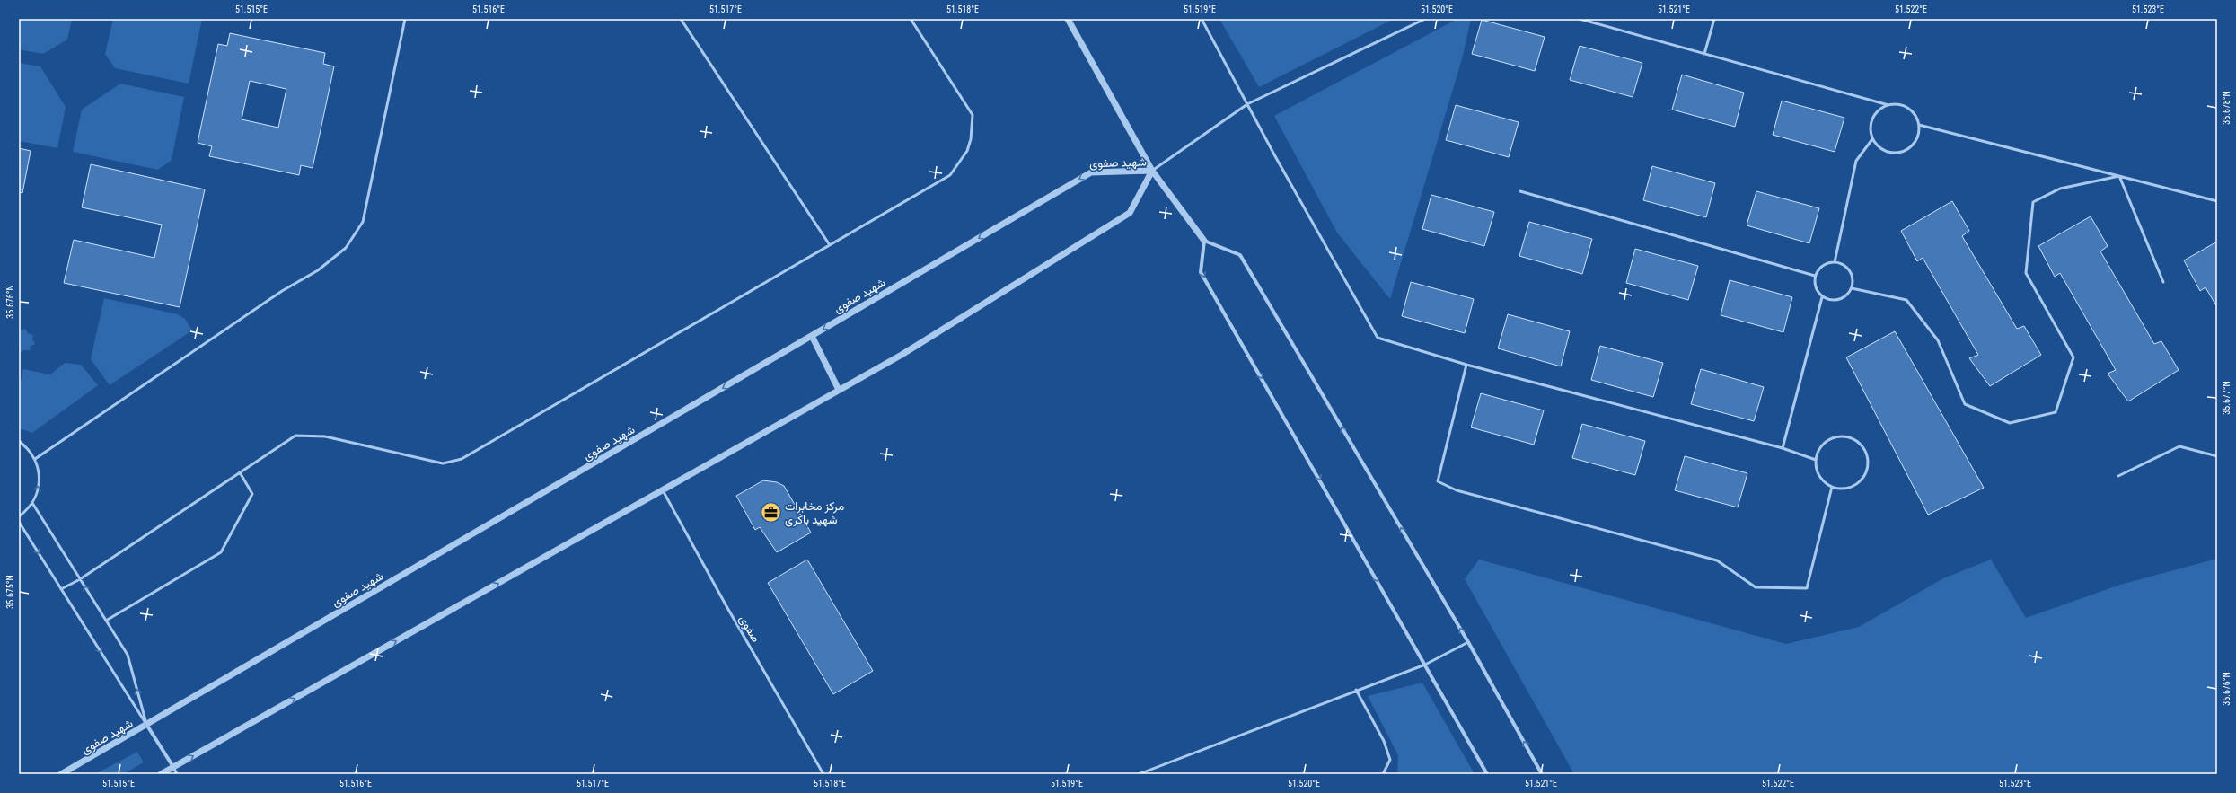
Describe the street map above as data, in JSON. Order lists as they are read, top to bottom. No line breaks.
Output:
{"streets":{"street":["شهید صفوی"],"lane":["صفوی"]},"crossings":[["شهید صفوی","صفوی"]],"places":{"office":["مرکز مخابرات شهید باکری"]},"coordinates":["51.515°E","51.516°E","51.517°E","51.518°E","51.519°E","51.520°E","51.521°E","51.522°E","51.523°E","35.678°N","35.676°N","35.677°N","35.675°N"]}
